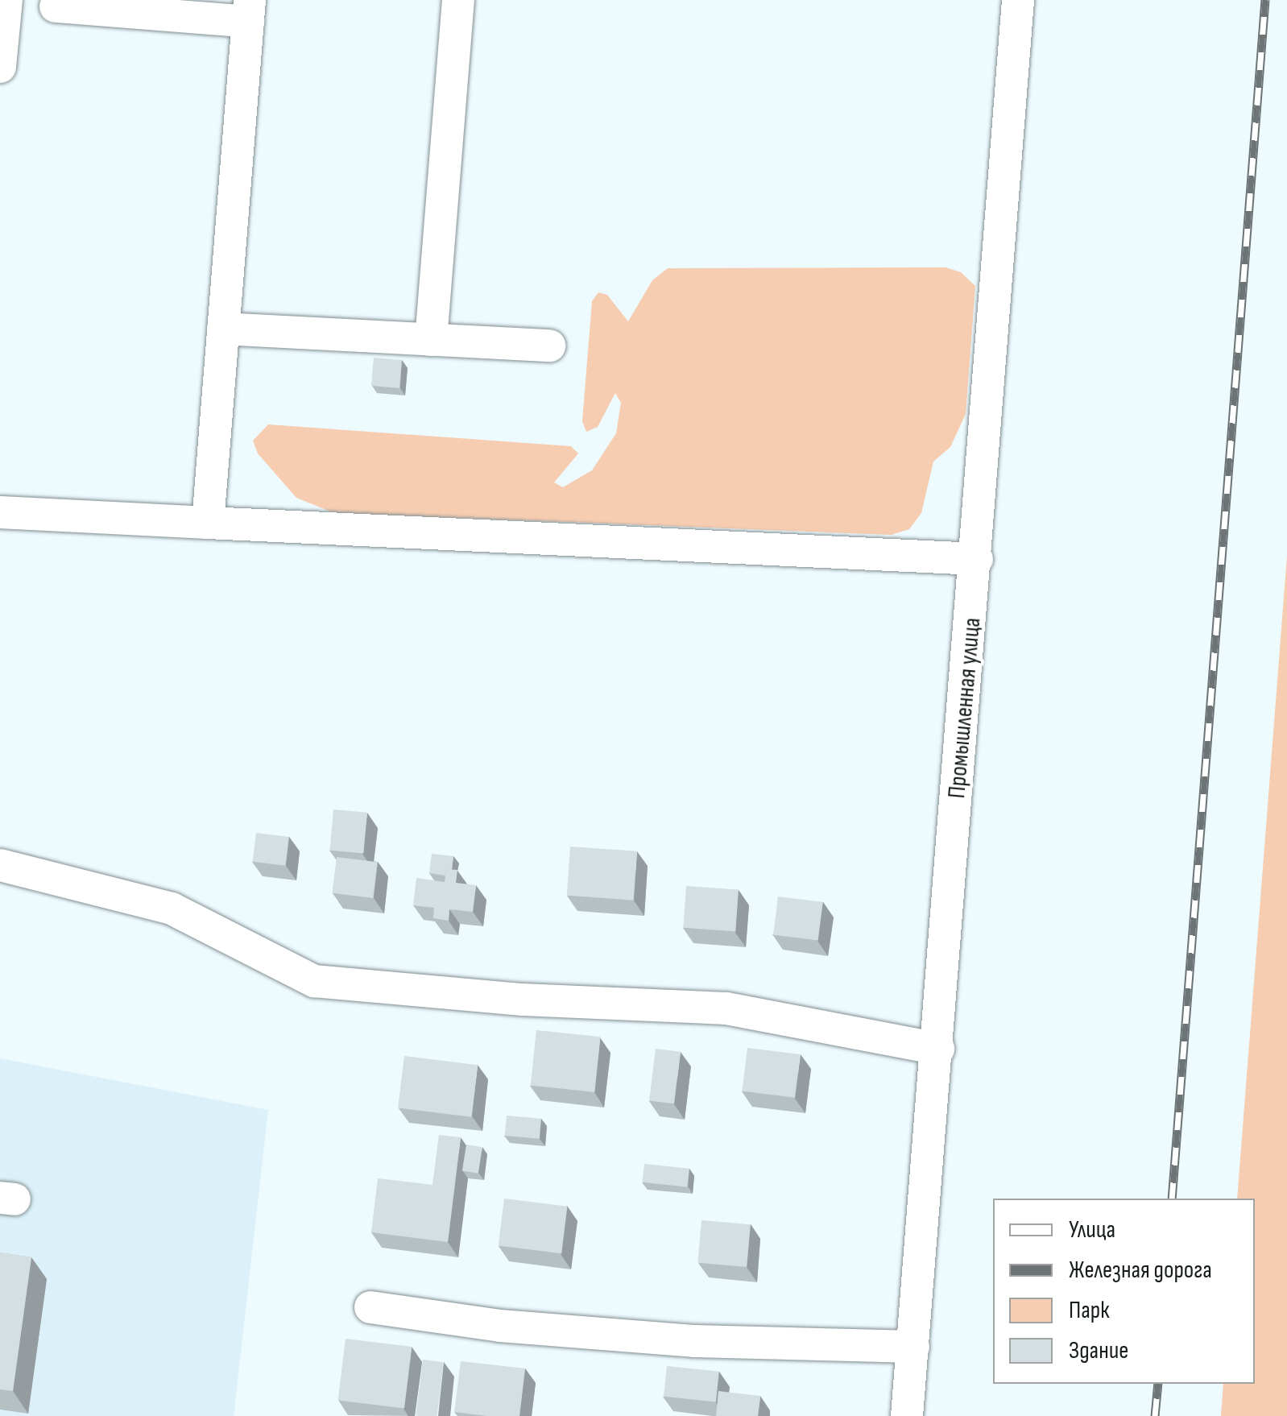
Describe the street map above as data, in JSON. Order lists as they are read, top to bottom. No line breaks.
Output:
{"streets":{"street":["Промышленная улица"]},"legend":["Улица","Железная дорога","Парк","Здание"]}
